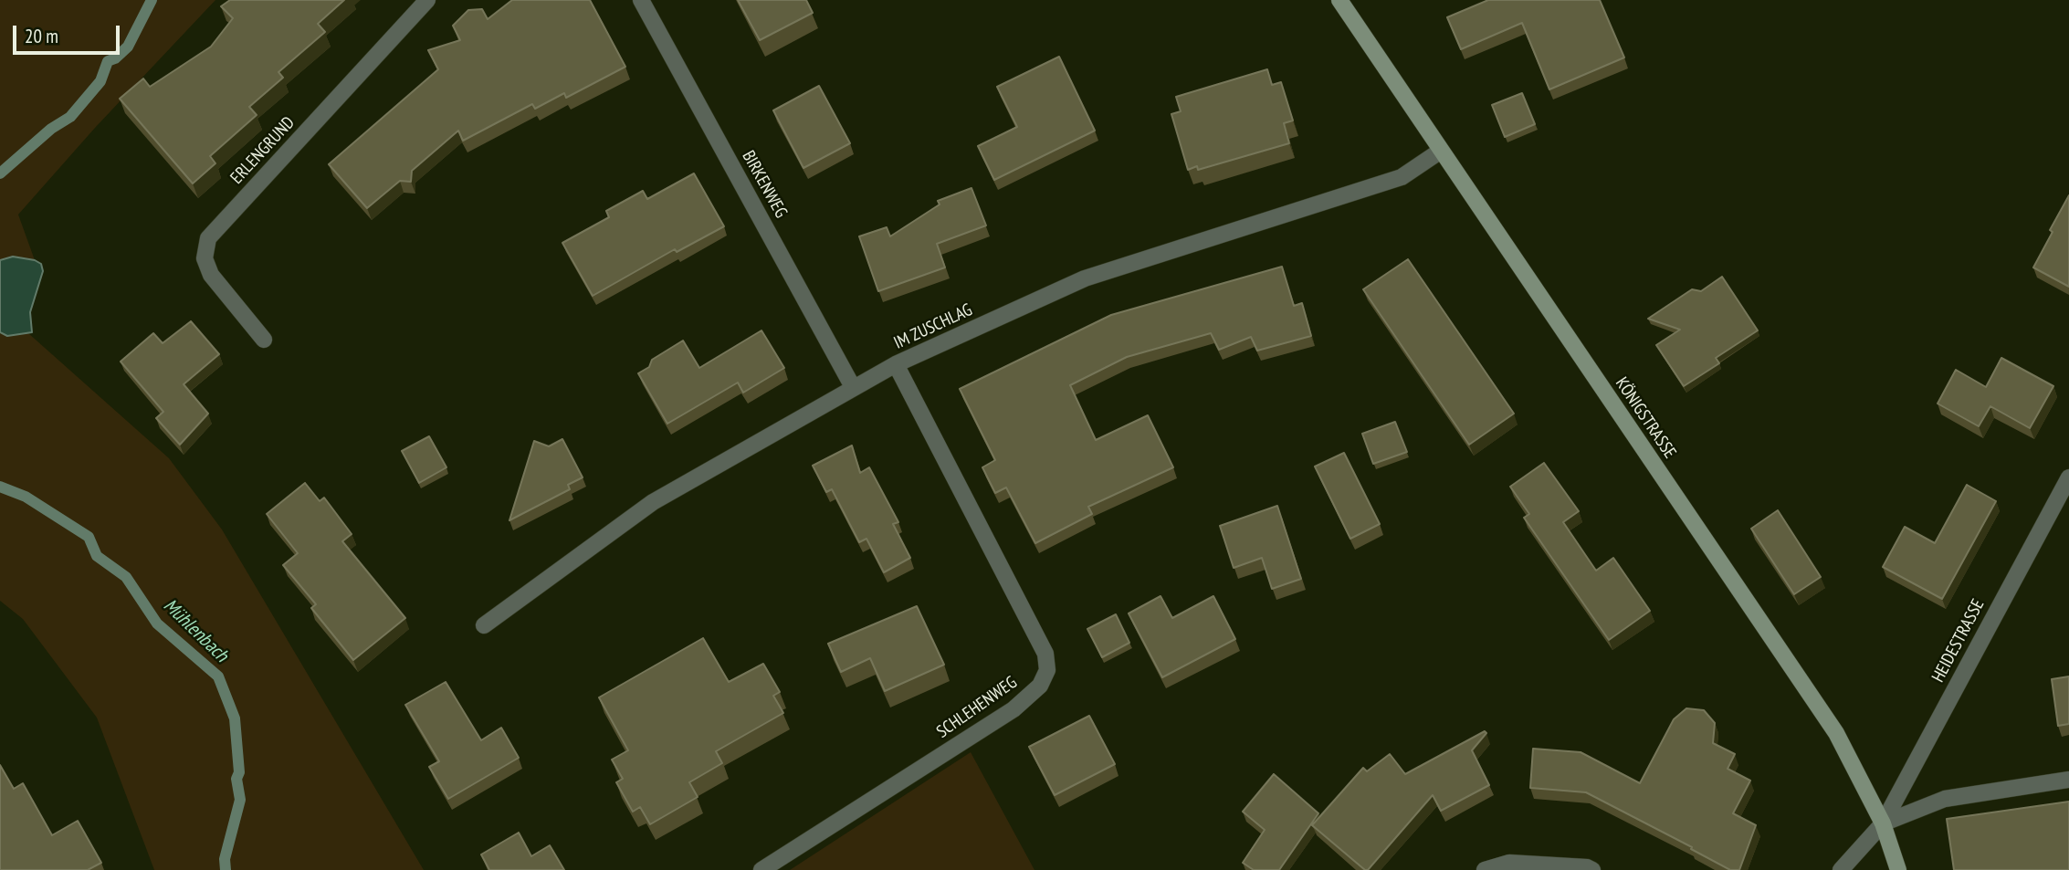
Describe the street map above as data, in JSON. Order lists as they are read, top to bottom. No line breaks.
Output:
{"streets":{"main road":["KÖNIGSTRASSE"],"street":["ERLENGRUND","BIRKENWEG","IM ZUSCHLAG","HEIDESTRASSE","SCHLEHENWEG"]},"crossings":[["BIRKENWEG","IM ZUSCHLAG"],["IM ZUSCHLAG","KÖNIGSTRASSE"],["IM ZUSCHLAG","SCHLEHENWEG"],["KÖNIGSTRASSE","HEIDESTRASSE"]],"water":["Mühlenbach"],"scale_bar":"20 m"}
